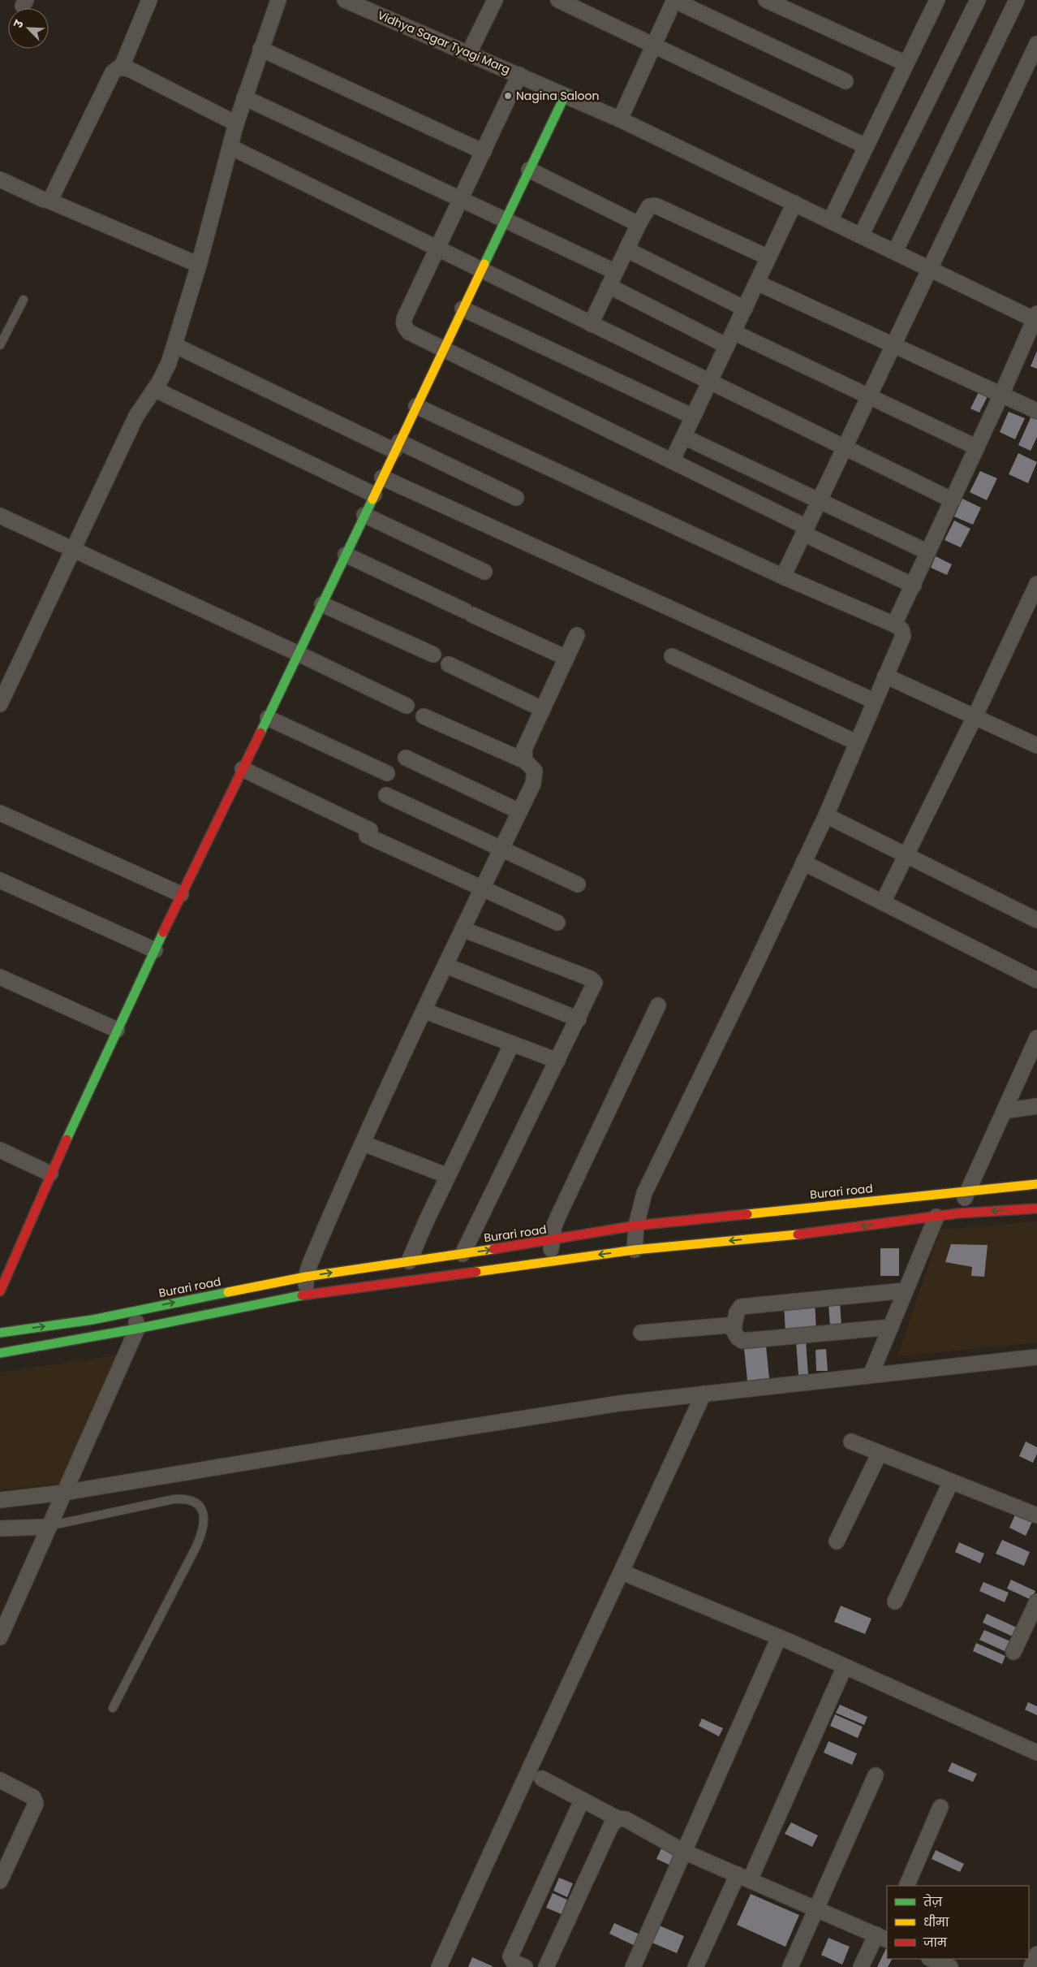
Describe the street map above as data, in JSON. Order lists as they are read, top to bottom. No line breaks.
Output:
{"streets":{"main road":["Burari road"],"street":["Vidhya Sagar Tyagi Marg"]},"places":["Nagina Saloon"],"legend":["तेज़","धीमा","जाम"],"north":"top left"}
